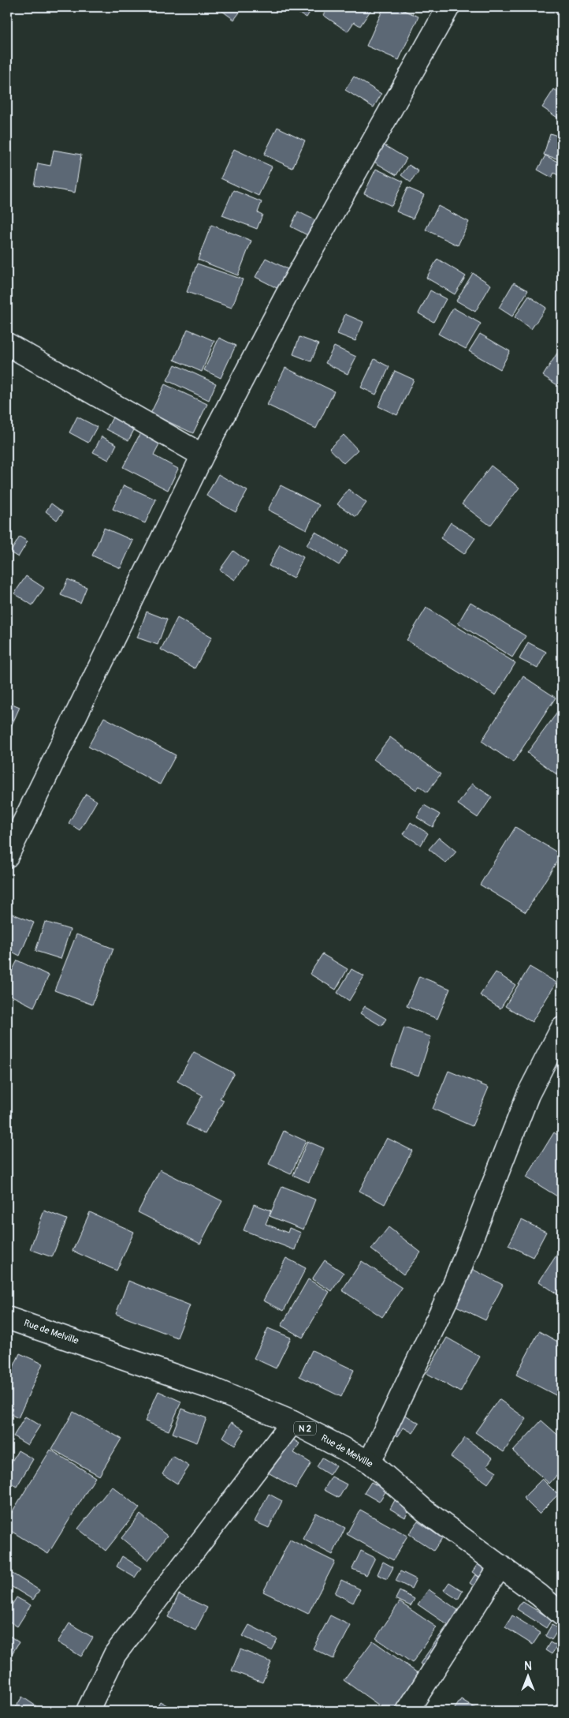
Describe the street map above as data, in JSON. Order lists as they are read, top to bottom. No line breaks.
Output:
{"streets":{"street":["Rue de Melville","N 2"]},"north":"top"}
